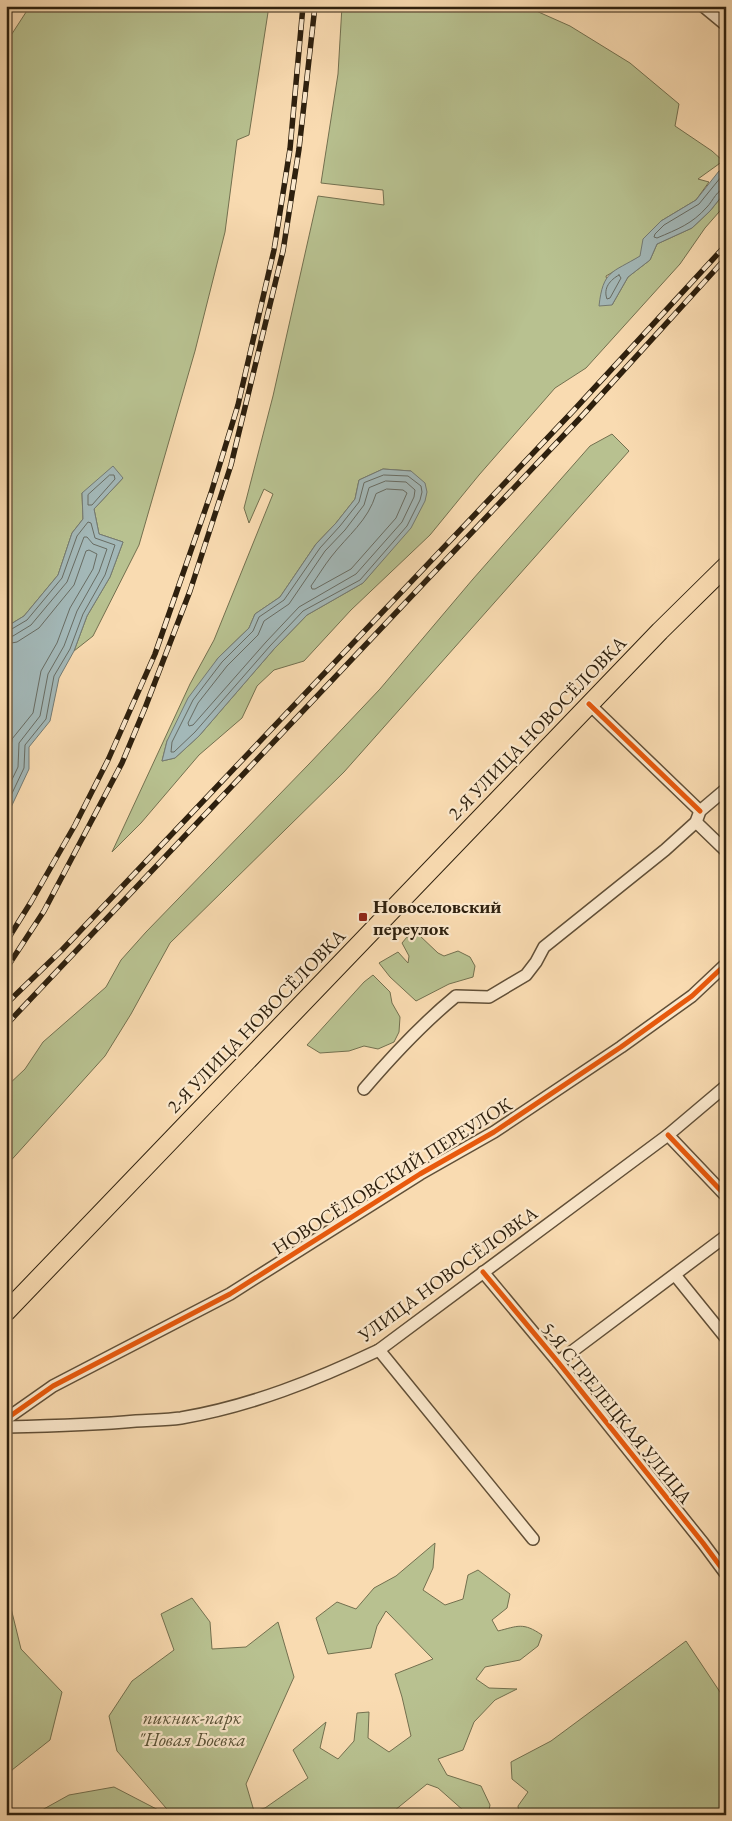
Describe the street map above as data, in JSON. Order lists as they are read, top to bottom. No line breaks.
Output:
{"streets":{"main road":["2-Я УЛИЦА НОВОСЁЛОВКА"],"street":["НОВОСЁЛОВСКИЙ ПЕРЕУЛОК","УЛИЦА НОВОСЁЛОВКА","5-Я СТРЕЛЕЦКАЯ УЛИЦА"]},"crossings":[["УЛИЦА НОВОСЁЛОВКА","5-Я СТРЕЛЕЦКАЯ УЛИЦА"]],"parks":["пикник-парк \"Новая Боевка"],"places":{"transit":["Новоселовский переулок"]}}
